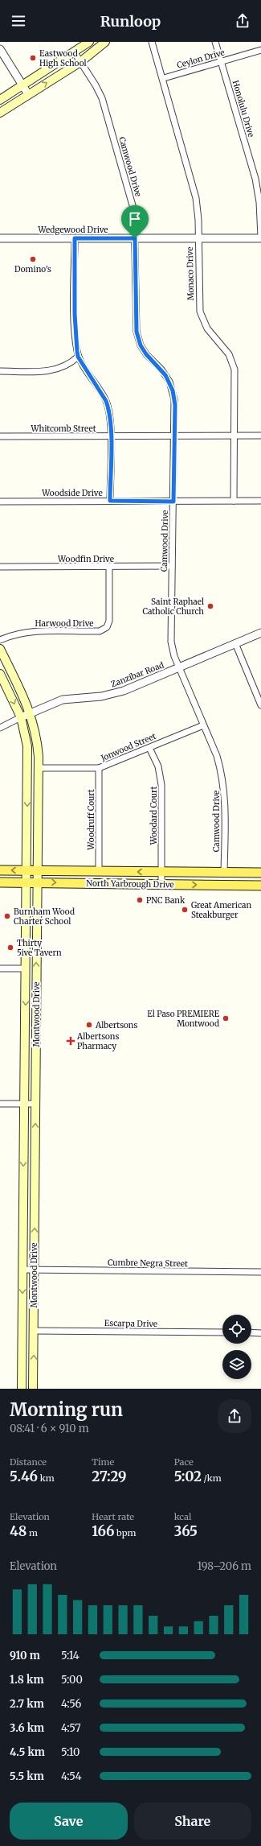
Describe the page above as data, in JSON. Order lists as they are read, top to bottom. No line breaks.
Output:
{"streets":{"main road":["North Yarbrough Drive","Montwood Drive"],"street":["Ceylon Drive","Honolulu Drive","Camwood Drive","Wedgewood Drive","Monaco Drive","Whitcomb Street","Woodside Drive","Woodfin Drive","Harwood Drive","Zanzibar Road","Jonwood Street","Woodard Court","Woodruff Court","Cumbre Negra Street","Escarpa Drive"]},"crossings":[["Ceylon Drive","Honolulu Drive"],["Ceylon Drive","Monaco Drive"],["Honolulu Drive","Wedgewood Drive"],["Camwood Drive","Wedgewood Drive"],["Camwood Drive","Whitcomb Street"],["Camwood Drive","Woodside Drive"],["Camwood Drive","Woodfin Drive"],["Camwood Drive","Zanzibar Road"],["Camwood Drive","Jonwood Street"],["Camwood Drive","North Yarbrough Drive"],["Wedgewood Drive","Monaco Drive"],["Monaco Drive","Whitcomb Street"],["Monaco Drive","Woodside Drive"],["Woodfin Drive","Harwood Drive"],["Zanzibar Road","Montwood Drive"],["Jonwood Street","Woodard Court"],["Jonwood Street","Woodruff Court"],["Jonwood Street","Montwood Drive"],["Woodard Court","North Yarbrough Drive"],["Woodruff Court","North Yarbrough Drive"],["North Yarbrough Drive","Montwood Drive"],["Montwood Drive","Cumbre Negra Street"],["Montwood Drive","Escarpa Drive"]],"places":{"other":["Eastwood High School","Domino's","Saint Raphael Catholic Church","PNC Bank","Great American Steakburger","Burnham Wood Charter School","Thirty 5ive Tavern","El Paso PREMIERE Montwood","Albertsons"],"health":["Albertsons Pharmacy"]},"page":{"header":"Runloop","heading":["Morning run","08:41 · 6 × 910 m"],"stats":[["Distance","5.46 km"],["Time","27:29"],["Pace","5:02 /km"],["Elevation","48 m"],["Heart rate","166 bpm"],["kcal","365"]],"chart":["Elevation","198–206 m"],"list":[{"name":"910 m","note":"5:14"},{"name":"1.8 km","note":"5:00"},{"name":"2.7 km","note":"4:56"},{"name":"3.6 km","note":"4:57"},{"name":"4.5 km","note":"5:10"},{"name":"5.5 km","note":"4:54"}],"buttons":["Save","Share"]}}
